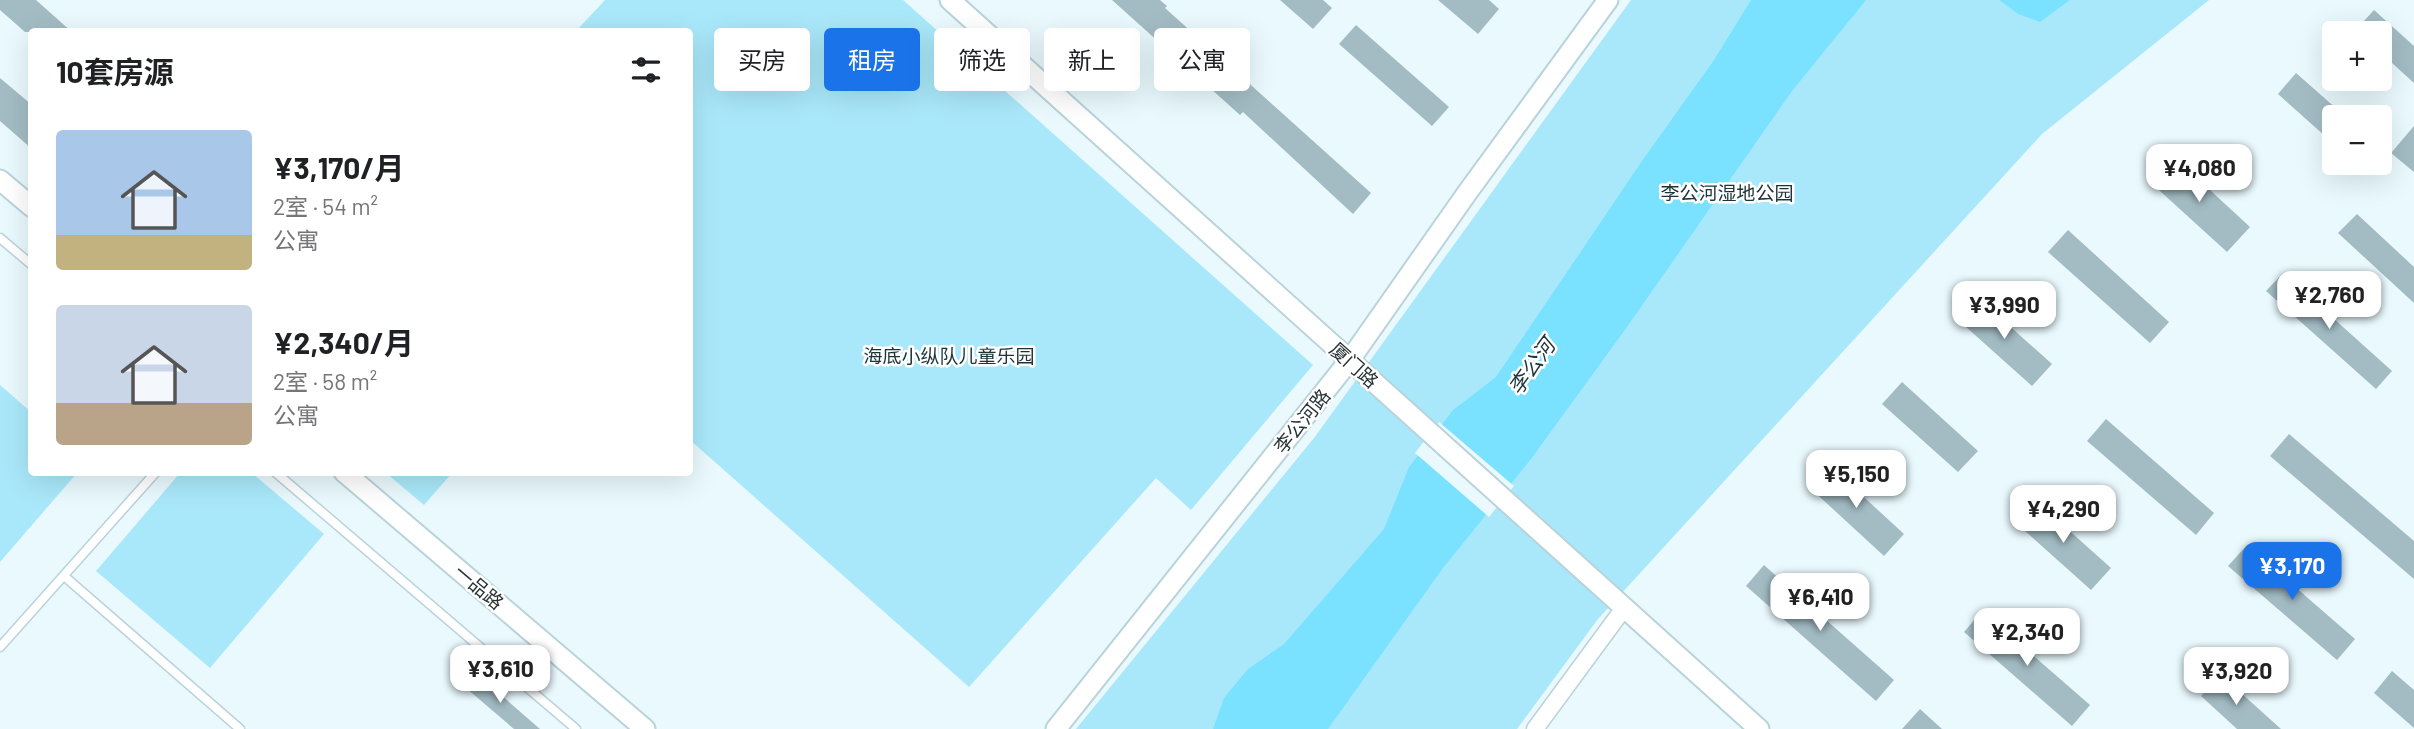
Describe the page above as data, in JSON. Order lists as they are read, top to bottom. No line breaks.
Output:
{"streets":{"street":["厦门路","李公河路","一品路"]},"crossings":[["厦门路","李公河路"]],"water":["李公河"],"parks":["李公河湿地公园","海底小纵队儿童乐园"],"page":{"map_buttons":["+","−"],"chip":["买房","租房","筛选","新上","公寓"],"heading":"10套房源","list":[{"name":"¥3,170/月","note":"2室 · 54 m² · 公寓"},{"name":"¥2,340/月","note":"2室 · 58 m² · 公寓"}],"price":["¥4,080","¥2,760","¥3,990","¥5,150","¥4,290","¥3,170","¥6,410","¥2,340","¥3,610","¥3,920"]}}
